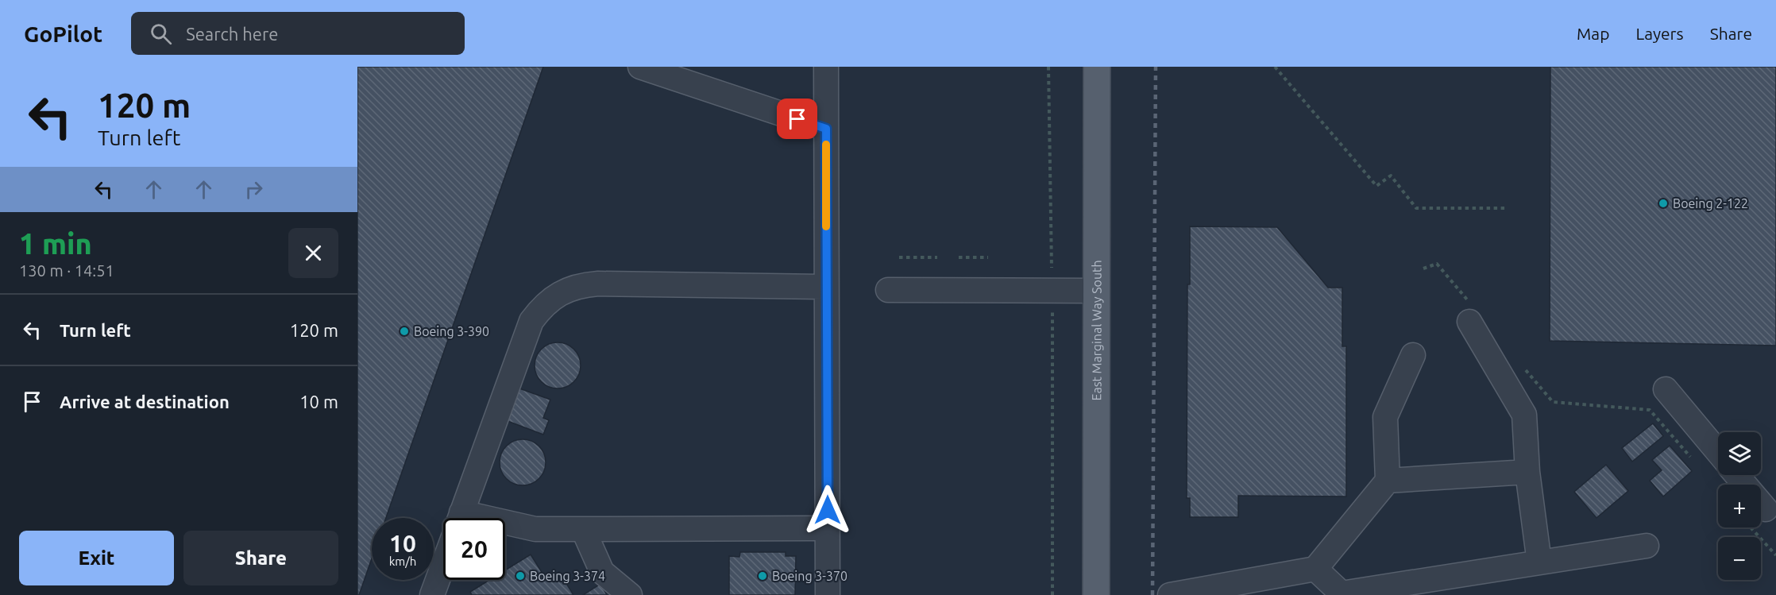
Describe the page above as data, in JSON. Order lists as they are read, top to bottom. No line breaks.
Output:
{"streets":{"main road":["East Marginal Way South"]},"places":["Boeing 2-122","Boeing 3-390","Boeing 3-374","Boeing 3-370"],"page":{"header":"GoPilot","search":"Search here","nav":["Map","Layers","Share"],"turn":["120 m","Turn left"],"heading":["1 min","130 m · 14:51"],"list":[{"name":"Turn left","value":"120 m"},{"name":"Arrive at destination","value":"10 m"}],"map_buttons":["+","−"],"speed":"10 km/h","limit":"20","buttons":["Exit","Share"]}}
